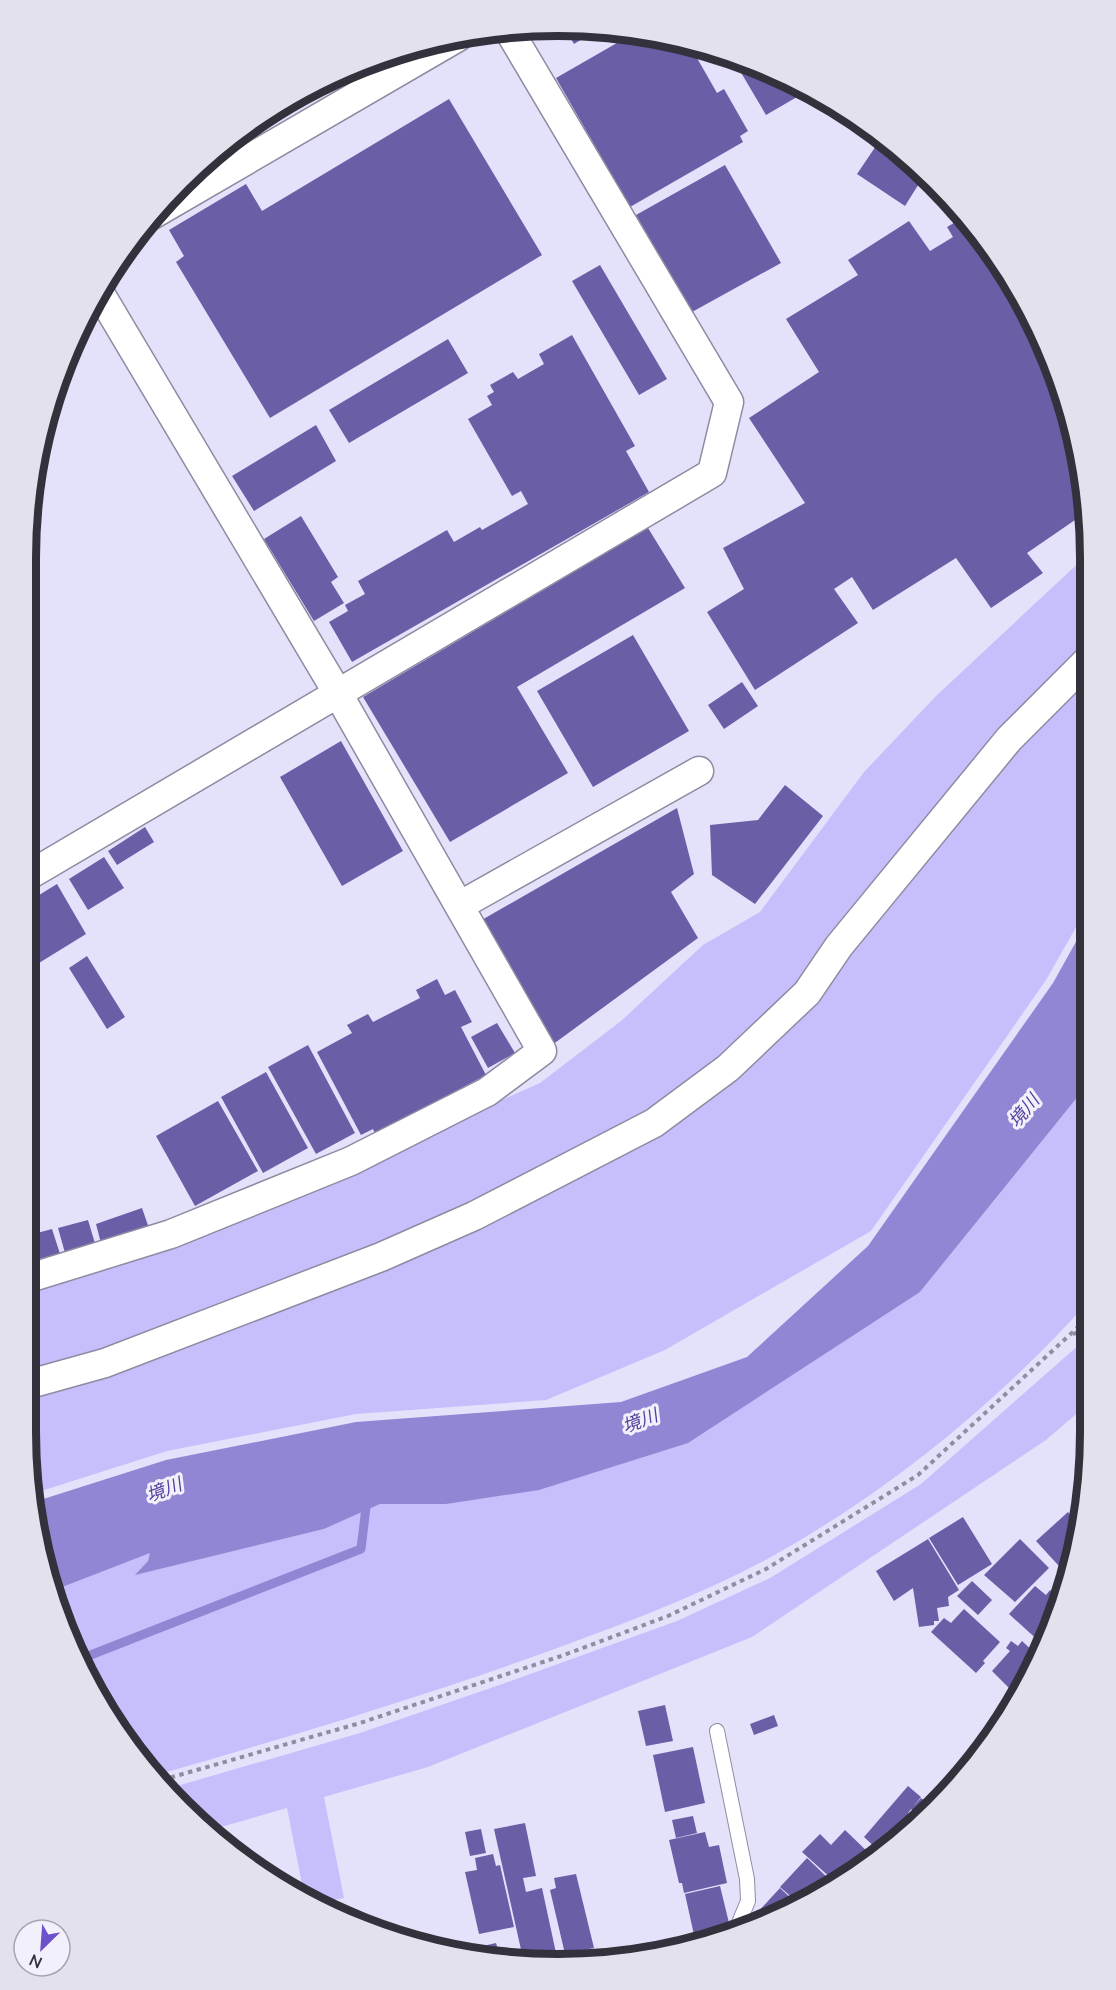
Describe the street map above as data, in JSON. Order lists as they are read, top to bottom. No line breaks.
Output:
{"water":["境川"],"north":"bottom left"}
